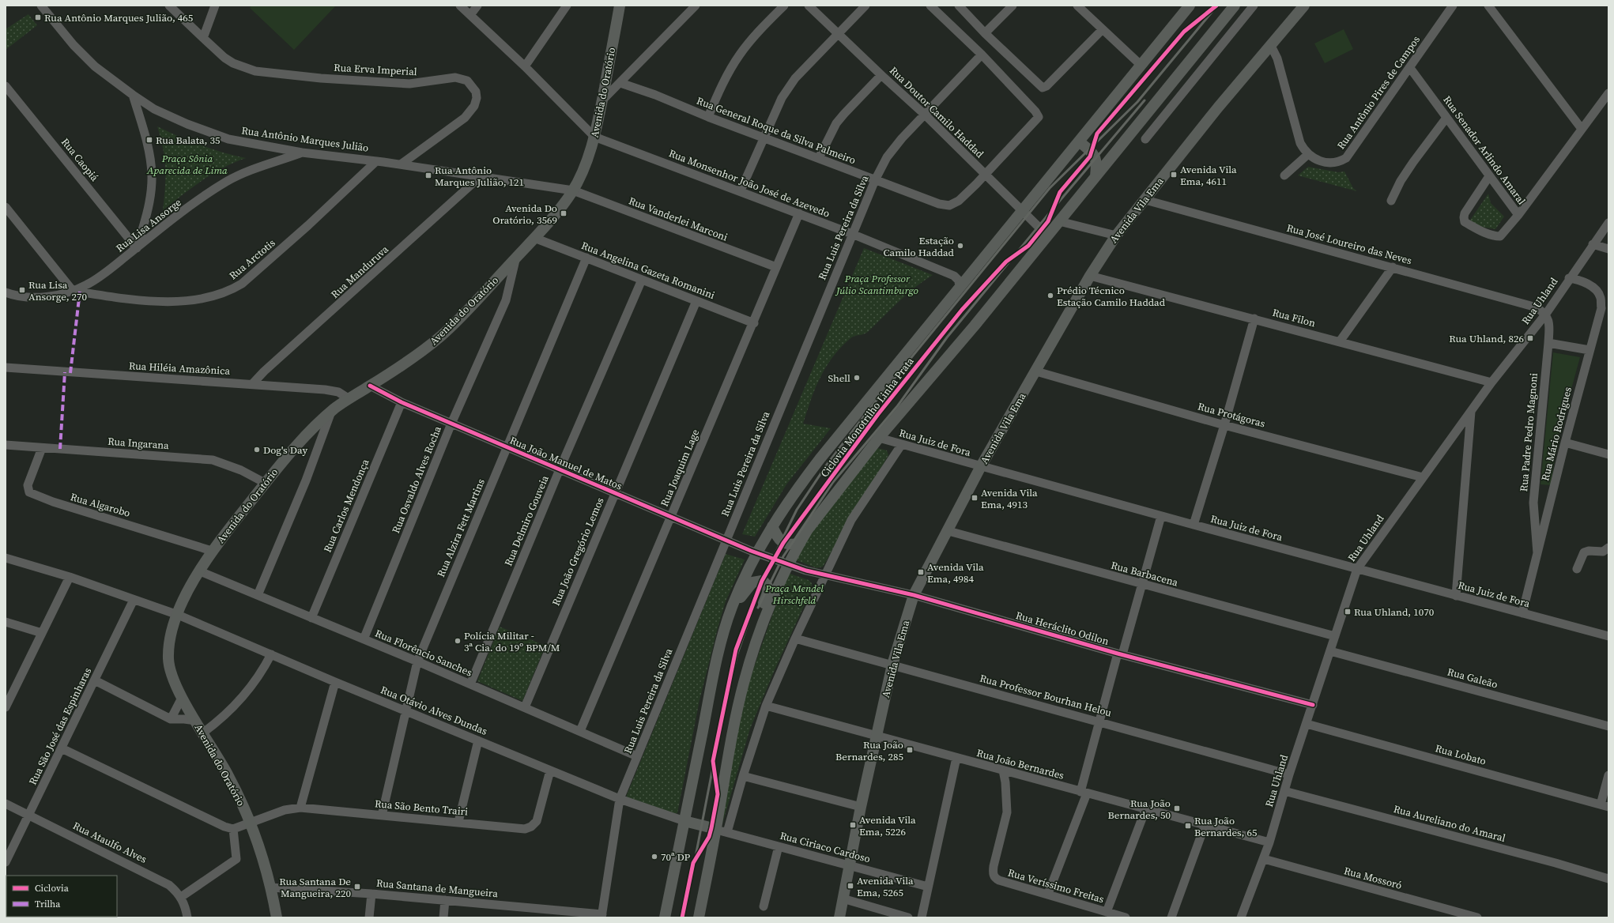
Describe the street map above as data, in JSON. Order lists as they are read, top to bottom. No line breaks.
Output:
{"streets":{"main road":["Avenida do Oratório","Avenida Vila Ema"],"street":["Rua Erva Imperial","Rua Antônio Pires de Campos","Rua Doutor Camilo Haddad","Rua General Roque da Silva Palmeiro","Rua Antônio Marques Julião","Rua Senador Arlindo Amaral","Rua Caopiá","Rua Monsenhor João José de Azevedo","Rua Vanderlei Marconi","Rua Lisa Ansorge","Rua Luis Pereira da Silva","Rua José Loureiro das Neves","Rua Arctotis","Rua Angelina Gazeta Romanini","Rua Manduruva","Rua Uhland","Rua Filon","Rua Hiléia Amazônica","Rua Protágoras","Rua Padre Pedro Magnoni","Rua Mário Rodrigues","Rua Juiz de Fora","Rua Ingarana","Rua João Manuel de Matos","Rua Joaquim Lage","Rua Osvaldo Alves Rocha","Rua Algarobo","Rua Carlos Mendonça","Rua Delmiro Gouveia","Rua Alzira Fett Martins","Rua João Gregório Lemos","Rua Barbacena","Rua Heráclito Odilon","Rua Florêncio Sanches","Rua Galeão","Rua Professor Bourhan Helou","Rua Otávio Alves Dundas","Rua São José das Espinharas","Rua Lobato","Rua João Bernardes","Rua São Bento Trairi","Rua Aureliano do Amaral","Rua Ataulfo Alves","Rua Ciriaco Cardoso","Rua Mossoró","Rua Veríssimo Freitas","Rua Santana de Mangueira"],"cycle path":["Ciclovia Monotrilho Linha Prata"]},"crossings":[["Rua Erva Imperial","Rua Antônio Marques Julião"],["Avenida do Oratório","Rua Antônio Marques Julião"],["Avenida do Oratório","Rua Monsenhor João José de Azevedo"],["Avenida do Oratório","Rua Vanderlei Marconi"],["Avenida do Oratório","Rua Angelina Gazeta Romanini"],["Avenida do Oratório","Rua Hiléia Amazônica"],["Avenida do Oratório","Rua Ingarana"],["Avenida do Oratório","Rua João Manuel de Matos"],["Avenida do Oratório","Rua Osvaldo Alves Rocha"],["Avenida do Oratório","Rua Algarobo"],["Avenida do Oratório","Rua Florêncio Sanches"],["Avenida do Oratório","Rua Otávio Alves Dundas"],["Avenida do Oratório","Rua São Bento Trairi"],["Avenida do Oratório","Rua Santana de Mangueira"],["Rua Antônio Pires de Campos","Rua Senador Arlindo Amaral"],["Rua Doutor Camilo Haddad","Rua General Roque da Silva Palmeiro"],["Rua Doutor Camilo Haddad","Rua Luis Pereira da Silva"],["Rua General Roque da Silva Palmeiro","Rua Luis Pereira da Silva"],["Rua Antônio Marques Julião","Rua Vanderlei Marconi"],["Rua Antônio Marques Julião","Rua Lisa Ansorge"],["Rua Antônio Marques Julião","Rua Arctotis"],["Rua Antônio Marques Julião","Rua Manduruva"],["Rua Caopiá","Rua Lisa Ansorge"],["Rua Monsenhor João José de Azevedo","Rua Luis Pereira da Silva"],["Rua Monsenhor João José de Azevedo","Rua Joaquim Lage"],["Avenida Vila Ema","Rua José Loureiro das Neves"],["Avenida Vila Ema","Rua Filon"],["Avenida Vila Ema","Rua Protágoras"],["Avenida Vila Ema","Rua Juiz de Fora"],["Avenida Vila Ema","Rua Barbacena"],["Avenida Vila Ema","Rua Heráclito Odilon"],["Avenida Vila Ema","Rua Professor Bourhan Helou"],["Avenida Vila Ema","Rua João Bernardes"],["Avenida Vila Ema","Rua Ciriaco Cardoso"],["Rua Vanderlei Marconi","Rua Joaquim Lage"],["Rua Lisa Ansorge","Rua Arctotis"],["Rua Luis Pereira da Silva","Rua João Manuel de Matos"],["Rua Luis Pereira da Silva","Rua Florêncio Sanches"],["Rua Luis Pereira da Silva","Rua Otávio Alves Dundas"],["Rua Luis Pereira da Silva","Rua Santana de Mangueira"],["Rua José Loureiro das Neves","Rua Uhland"],["Rua José Loureiro das Neves","Rua Padre Pedro Magnoni"],["Rua Angelina Gazeta Romanini","Rua Joaquim Lage"],["Rua Angelina Gazeta Romanini","Rua Delmiro Gouveia"],["Rua Angelina Gazeta Romanini","Rua Alzira Fett Martins"],["Rua Angelina Gazeta Romanini","Rua João Gregório Lemos"],["Rua Manduruva","Rua Hiléia Amazônica"],["Rua Uhland","Rua Filon"],["Rua Uhland","Rua Protágoras"],["Rua Uhland","Rua Padre Pedro Magnoni"],["Rua Uhland","Rua Mário Rodrigues"],["Rua Uhland","Rua Juiz de Fora"],["Rua Uhland","Rua Barbacena"],["Rua Uhland","Rua Heráclito Odilon"],["Rua Uhland","Rua Galeão"],["Rua Uhland","Rua Professor Bourhan Helou"],["Rua Uhland","Rua Lobato"],["Rua Uhland","Rua João Bernardes"],["Rua Uhland","Rua Aureliano do Amaral"],["Rua Uhland","Rua Mossoró"],["Rua Padre Pedro Magnoni","Rua Mário Rodrigues"],["Rua Mário Rodrigues","Rua Juiz de Fora"],["Rua Ingarana","Rua Algarobo"],["Rua João Manuel de Matos","Rua Joaquim Lage"],["Rua João Manuel de Matos","Rua Osvaldo Alves Rocha"],["Rua João Manuel de Matos","Rua Carlos Mendonça"],["Rua João Manuel de Matos","Rua Delmiro Gouveia"],["Rua João Manuel de Matos","Rua Alzira Fett Martins"],["Rua João Manuel de Matos","Rua João Gregório Lemos"],["Rua João Manuel de Matos","Rua Heráclito Odilon"],["Rua Joaquim Lage","Rua Florêncio Sanches"],["Rua Osvaldo Alves Rocha","Rua Florêncio Sanches"],["Rua Carlos Mendonça","Rua Florêncio Sanches"],["Rua Delmiro Gouveia","Rua Florêncio Sanches"],["Rua Alzira Fett Martins","Rua Florêncio Sanches"],["Rua Alzira Fett Martins","Rua Otávio Alves Dundas"],["Rua Alzira Fett Martins","Rua São Bento Trairi"],["Rua João Gregório Lemos","Rua Florêncio Sanches"],["Rua Otávio Alves Dundas","Rua São José das Espinharas"],["Rua Otávio Alves Dundas","Rua São Bento Trairi"],["Rua São José das Espinharas","Rua Ataulfo Alves"],["Rua João Bernardes","Rua Veríssimo Freitas"]],"parks":["Praça Sônia Aparecida de Lima","Praça Professor Júlio Scantimburgo","Praça Mendel Hirschfeld"],"places":{"transit":["Rua Antônio Marques Julião, 465","Rua Balata, 35","Avenida Vila Ema, 4611","Rua Antônio Marques Julião, 121","Avenida Do Oratório, 3569","Rua Lisa Ansorge, 270","Rua Uhland, 826","Avenida Vila Ema, 4913","Avenida Vila Ema, 4984","Rua Uhland, 1070","Rua João Bernardes, 285","Rua João Bernardes, 50","Avenida Vila Ema, 5226","Rua João Bernardes, 65","Avenida Vila Ema, 5265","Rua Santana De Mangueira, 220"],"other":["Estação Camilo Haddad","Prédio Técnico Estação Camilo Haddad","Shell","Dog's Day","Polícia Militar - 3ª Cia. do 19º BPM/M","70ª DP"]},"legend":["Ciclovia","Trilha"]}
